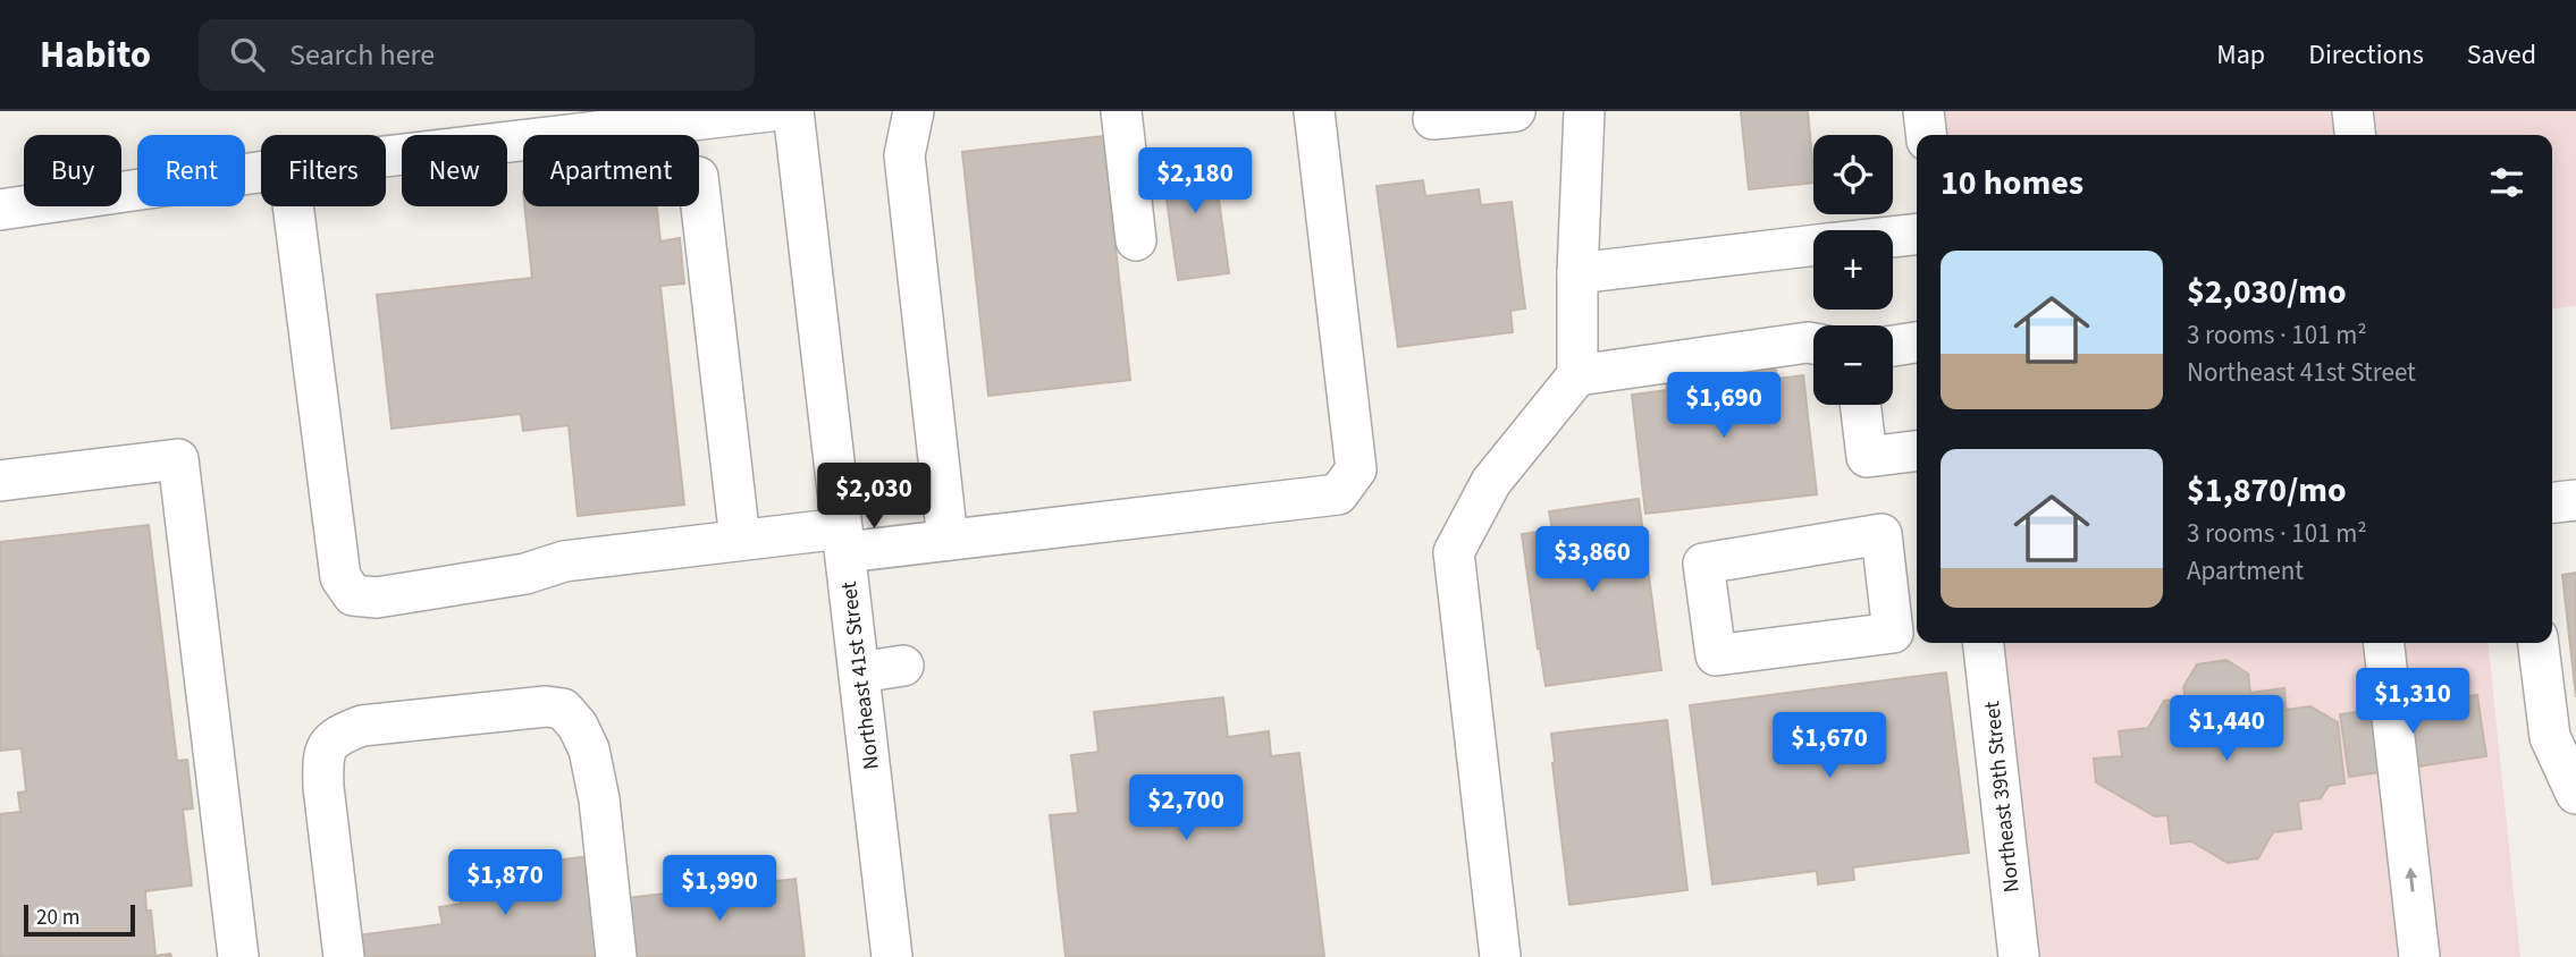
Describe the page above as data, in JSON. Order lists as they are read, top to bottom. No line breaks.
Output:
{"streets":{"street":["Northeast 41st Street","Northeast 39th Street"]},"scale_bar":"20 m","page":{"header":"Habito","search":"Search here","nav":["Map","Directions","Saved"],"map_buttons":["+","−"],"chip":["Buy","Rent","Filters","New","Apartment"],"heading":"10 homes","price":["$2,180","$1,690","$2,030","$3,860","$1,310","$1,440","$1,670","$2,700","$1,870","$1,990"],"list":[{"name":"$2,030/mo","note":"3 rooms · 101 m² · Northeast 41st Street"},{"name":"$1,870/mo","note":"3 rooms · 101 m² · Apartment"}],"scale":"20 m"}}
